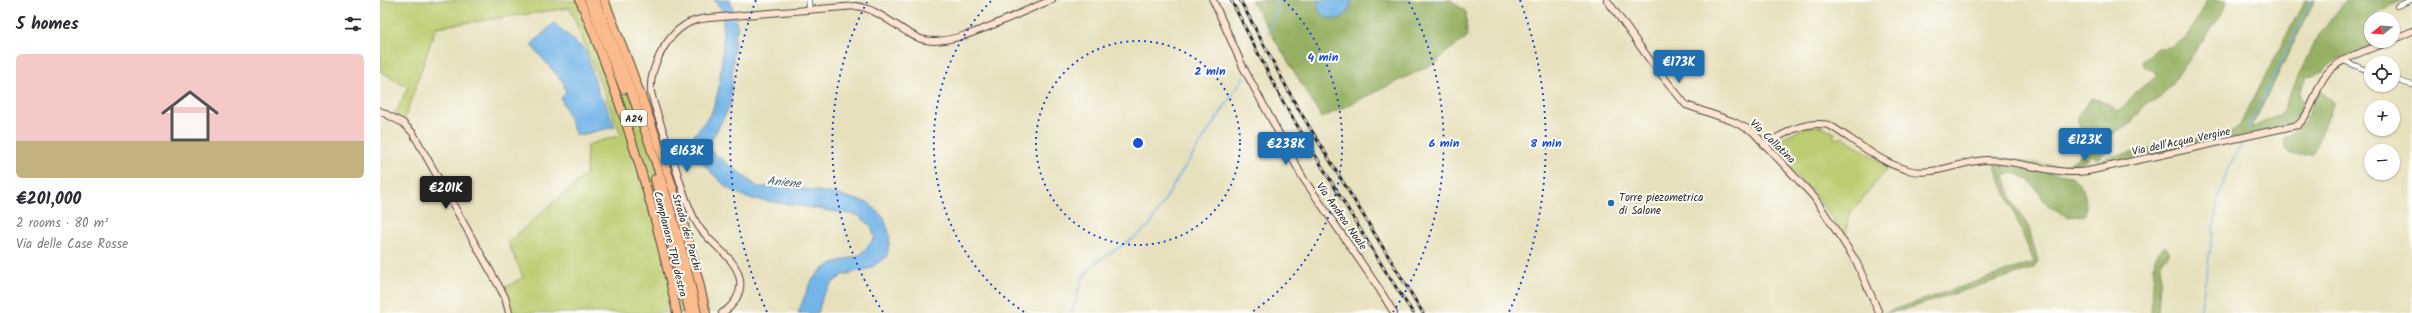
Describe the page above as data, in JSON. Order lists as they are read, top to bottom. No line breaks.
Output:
{"streets":{"highway":["A24","Strada dei Parchi","Complanare TPU destra"],"street":["Via Collatina","Via dell'Acqua Vergine","Via Andrea Noale"]},"crossings":[["Via Collatina","Via dell'Acqua Vergine"]],"water":["Aniene"],"places":["Torre piezometrica di Salone"],"north":"left","page":{"heading":"5 homes","map_buttons":["+","−"],"list":[{"name":"€201,000","note":"2 rooms · 80 m² · Via delle Case Rosse"}],"price":["€173K","€123K","€238K","€163K","€201K"]},"rings":["4 min","2 min","6 min","8 min"]}
